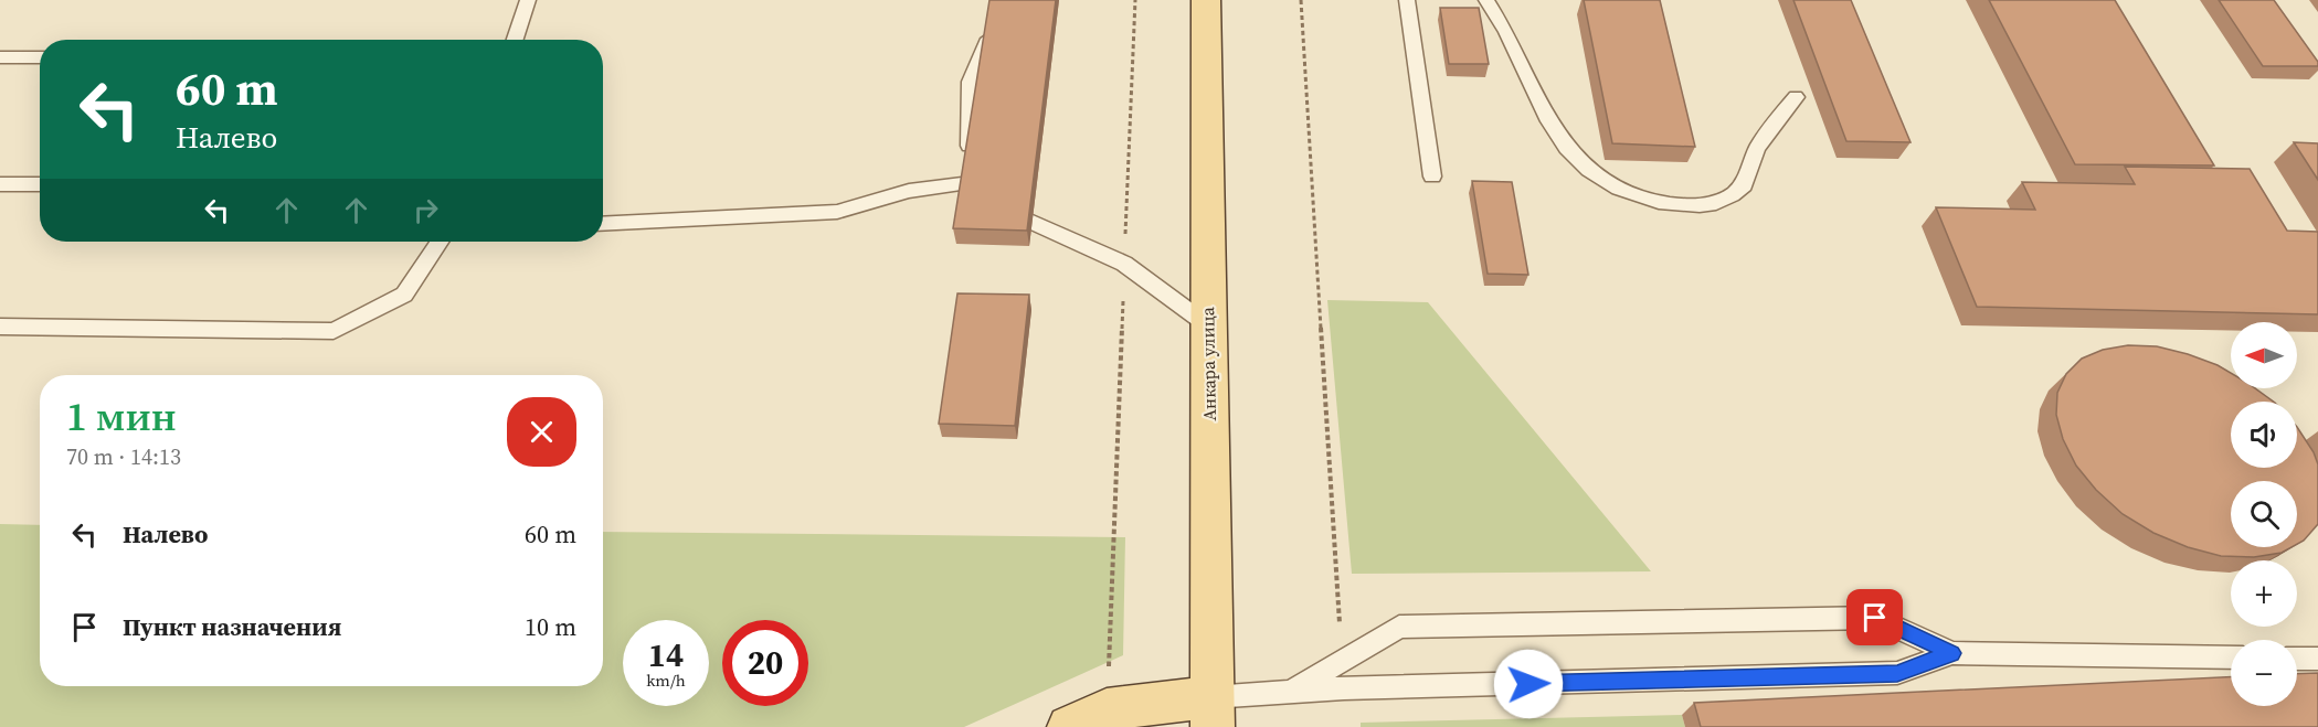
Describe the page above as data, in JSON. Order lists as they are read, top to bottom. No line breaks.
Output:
{"streets":{"main road":["Анкара улица"]},"north":"left","page":{"turn":["60 m","Налево"],"map_buttons":["+","−"],"heading":["1 мин","70 m · 14:13"],"list":[{"name":"Налево","value":"60 m"},{"name":"Пункт назначения","value":"10 m"}],"speed":"14 km/h","limit":"20"}}
